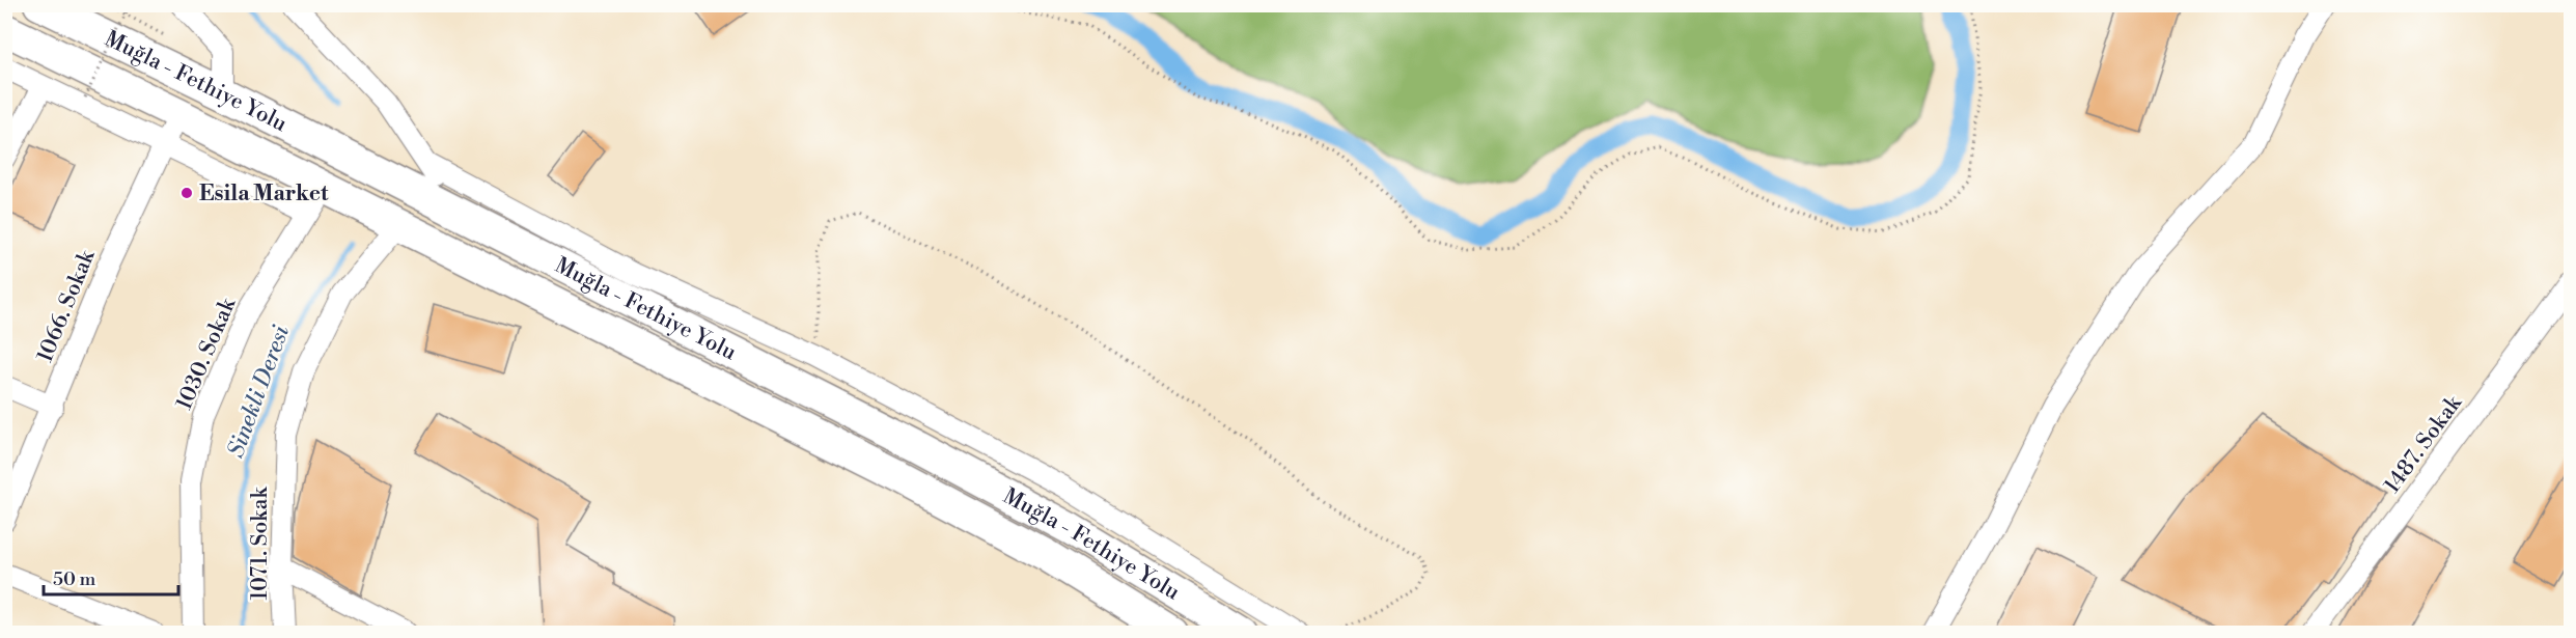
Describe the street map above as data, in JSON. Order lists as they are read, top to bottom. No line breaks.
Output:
{"streets":{"highway":["Muğla - Fethiye Yolu"],"street":["1066. Sokak","1030. Sokak","1487. Sokak","1071. Sokak"]},"crossings":[["Muğla - Fethiye Yolu","1066. Sokak"],["Muğla - Fethiye Yolu","1030. Sokak"],["Muğla - Fethiye Yolu","1071. Sokak"]],"water":["Sinekli Deresi"],"places":["Esila Market"],"scale_bar":"50 m"}
